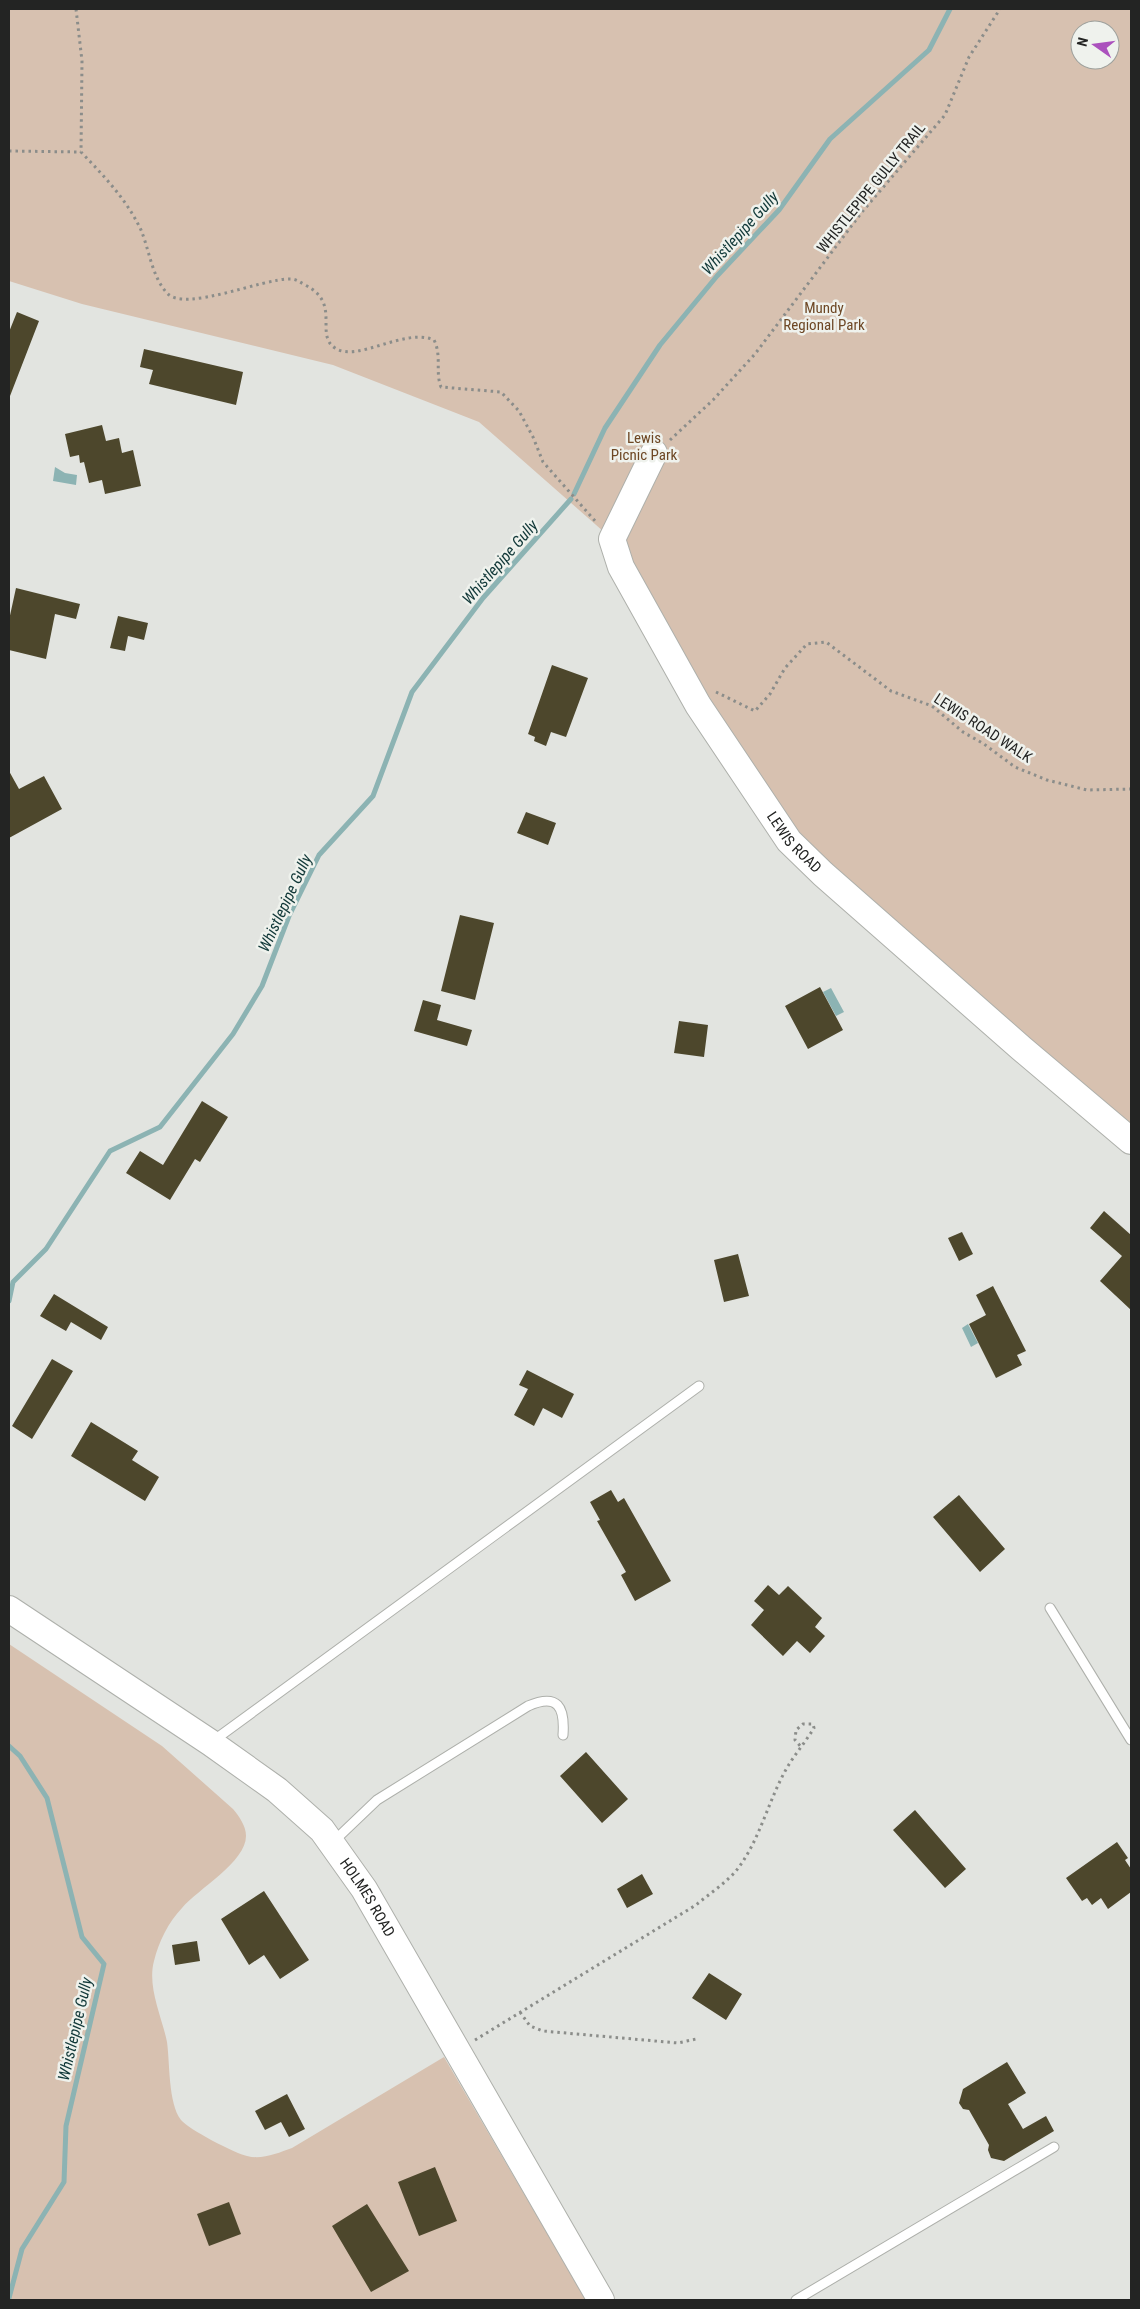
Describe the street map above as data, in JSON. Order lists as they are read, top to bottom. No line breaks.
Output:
{"streets":{"street":["LEWIS ROAD","HOLMES ROAD"],"path":["WHISTLEPIPE GULLY TRAIL","LEWIS ROAD WALK"]},"water":["Whistlepipe Gully"],"parks":["Mundy Regional Park","Lewis Picnic Park"],"north":"left"}
